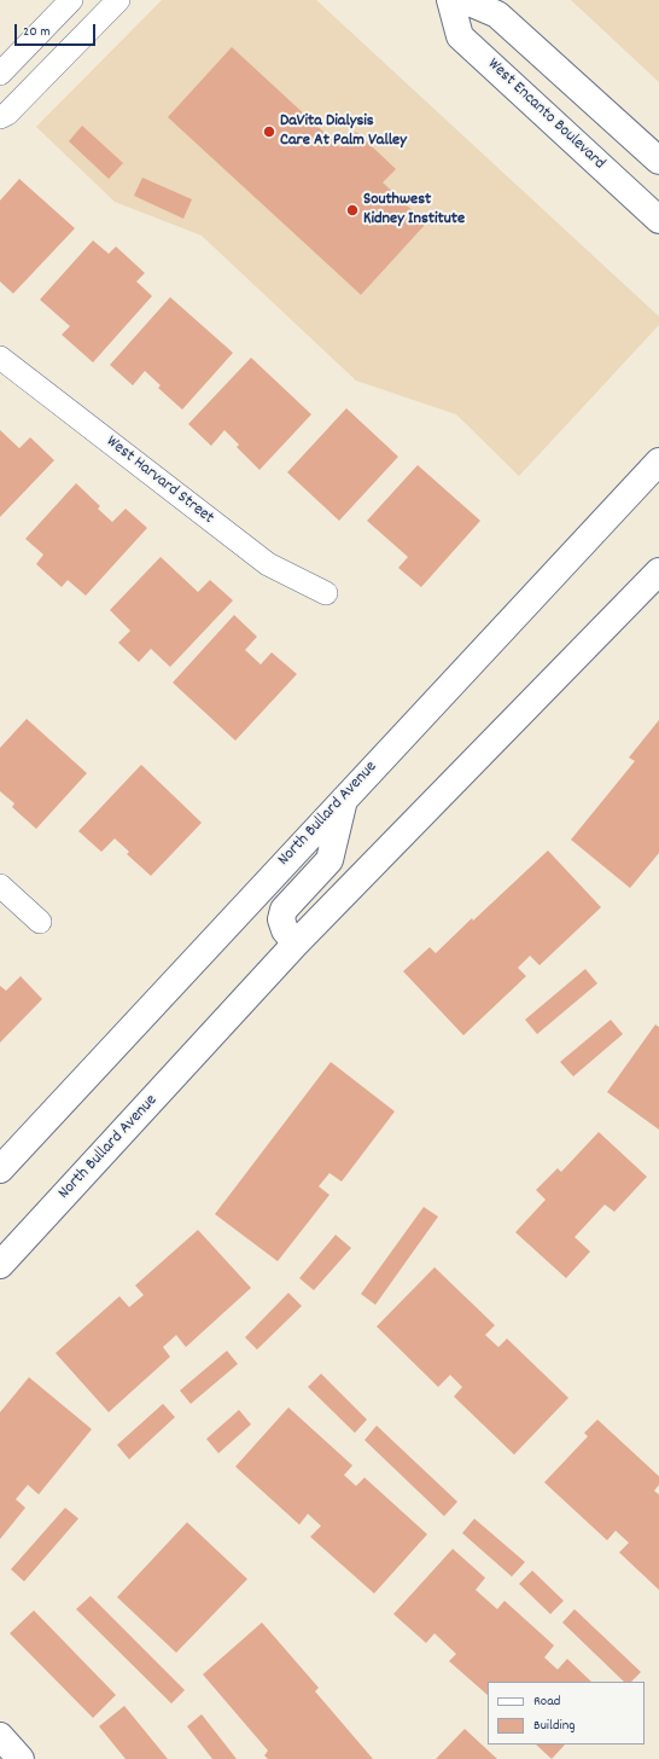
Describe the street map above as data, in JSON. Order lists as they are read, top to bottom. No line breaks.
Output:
{"streets":{"main road":["West Encanto Boulevard","North Bullard Avenue"],"street":["West Harvard Street"]},"places":["DaVita Dialysis Care At Palm Valley","Southwest Kidney Institute"],"legend":["Road","Building"],"scale_bar":"20 m"}
